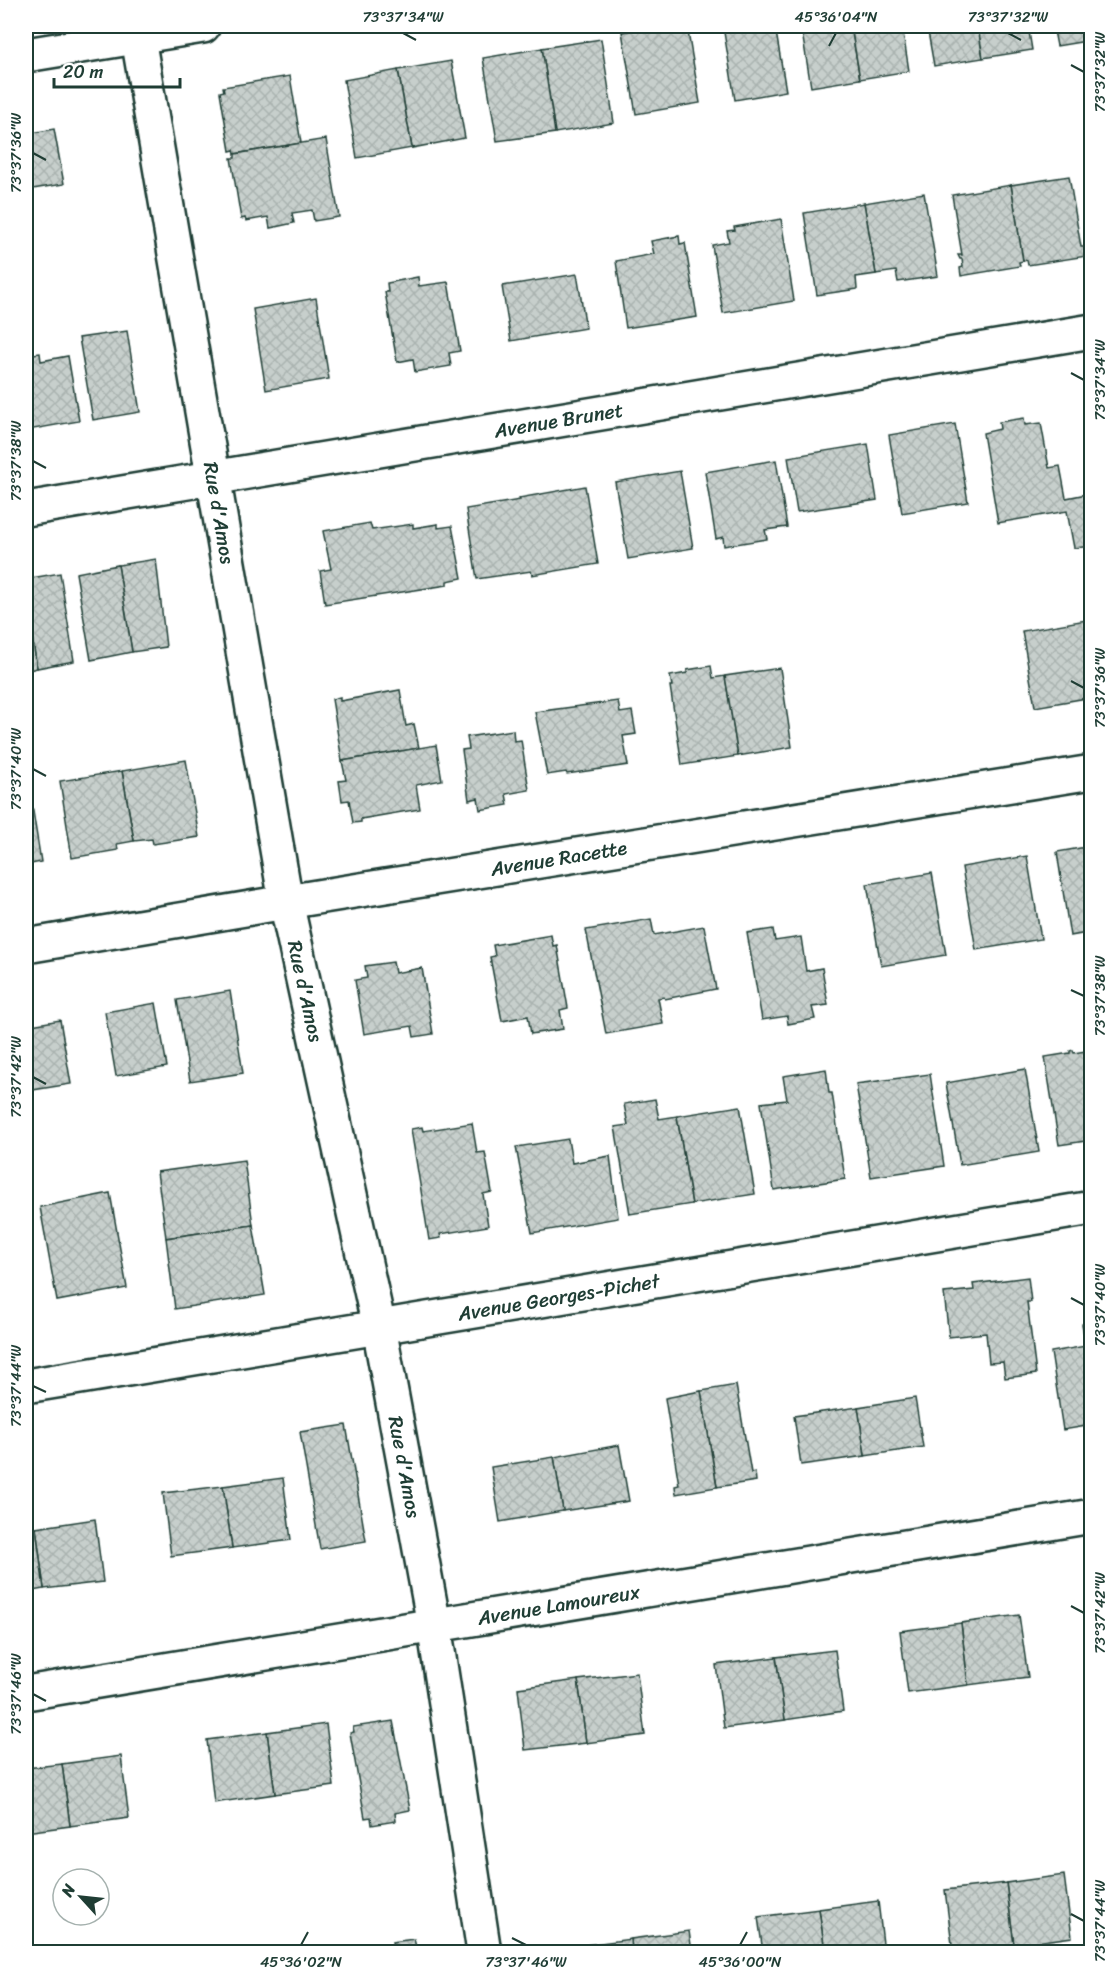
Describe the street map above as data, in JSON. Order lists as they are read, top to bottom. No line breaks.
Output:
{"streets":{"street":["Avenue Brunet","Rue d'Amos","Avenue Racette","Avenue Georges-Pichet","Avenue Lamoureux"]},"crossings":[["Avenue Brunet","Rue d'Amos"],["Rue d'Amos","Avenue Racette"],["Rue d'Amos","Avenue Georges-Pichet"],["Rue d'Amos","Avenue Lamoureux"]],"scale_bar":"20 m","north":"top left","coordinates":["73°37'34\"W","45°36'04\"N","73°37'32\"W","73°37'36\"W","73°37'38\"W","73°37'40\"W","73°37'42\"W","73°37'44\"W","73°37'46\"W","45°36'02\"N","45°36'00\"N"]}
